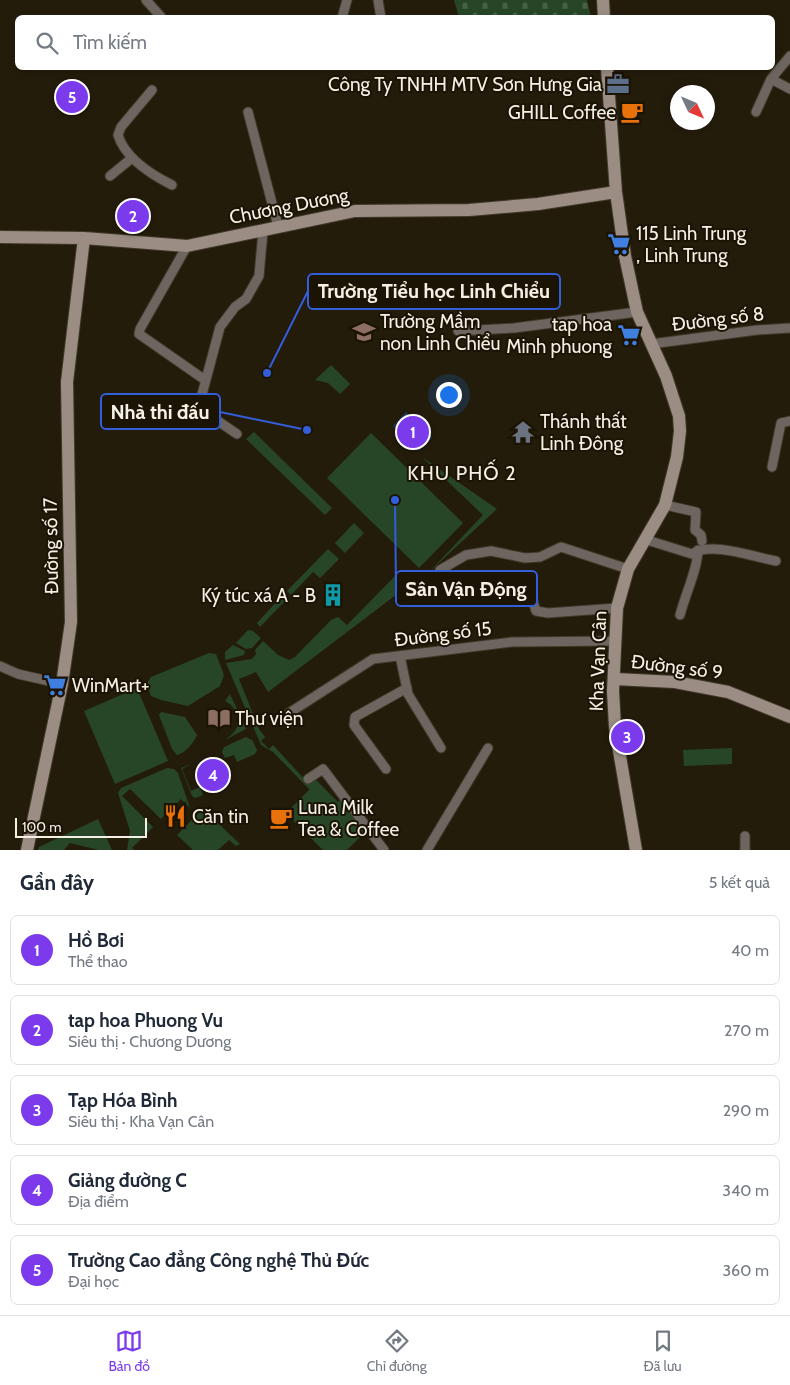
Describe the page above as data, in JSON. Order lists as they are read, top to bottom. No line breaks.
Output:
{"streets":{"street":["Chương Dương","Đường số 8","Đường số 17","Đường số 15","Kha Vạn Cân","Đường số 9"]},"crossings":[["Chương Dương","Đường số 17"],["Chương Dương","Kha Vạn Cân"],["Đường số 8","Kha Vạn Cân"],["Đường số 15","Kha Vạn Cân"],["Kha Vạn Cân","Đường số 9"]],"districts":["KHU PHỐ 2"],"places":{"office":["Công Ty TNHH MTV Sơn Hưng Gia"],"cafe":["GHILL Coffee","Luna Milk Tea & Coffee"],"supermarket":["115 Linh Trung , Linh Trung","tap hoa Minh phuong","WinMart+"],"school or university":["Trường Mầm non Linh Chiểu"],"other":["Trường Tiểu học Linh Chiểu","Nhà thi đấu","Sân Vận Động"],"temple":["Thánh thất Linh Đông"],"building":["Ký túc xá A - B"],"library":["Thư viện"],"restaurant":["Căn tin"]},"scale_bar":"100 m","north":"bottom right","page":{"search":"Tìm kiếm","pins":["5","2","1","3","4"],"scale":"100 m","heading":["Gần đây","5 kết quả"],"list":[{"mark":"1","name":"Hồ Bơi","note":"Thể thao","value":"40 m"},{"mark":"2","name":"tap hoa Phuong Vu","note":"Siêu thị · Chương Dương","value":"270 m"},{"mark":"3","name":"Tạp Hóa Bình","note":"Siêu thị · Kha Vạn Cân","value":"290 m"},{"mark":"4","name":"Giảng đường C","note":"Địa điểm","value":"340 m"},{"mark":"5","name":"Trường Cao đẳng Công nghệ Thủ Đức","note":"Đại học","value":"360 m"}],"nav":["Bản đồ","Chỉ đường","Đã lưu"]}}
